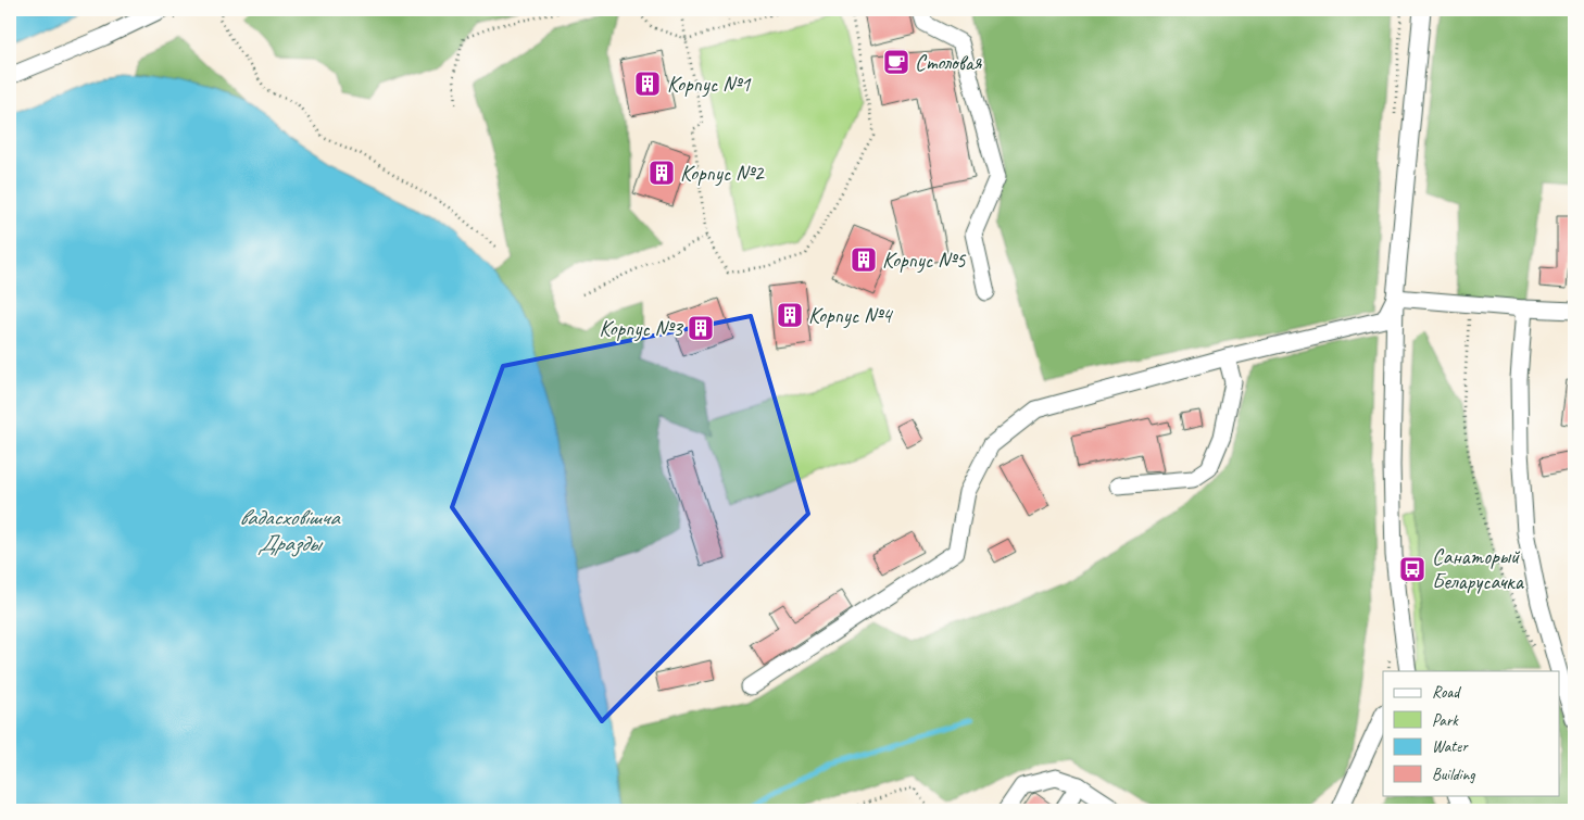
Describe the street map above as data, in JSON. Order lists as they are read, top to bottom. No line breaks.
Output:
{"water":["вадасховішча Дразды"],"places":{"cafe":["Столовая"],"building":["Корпус №1","Корпус №2","Корпус №5","Корпус №4","Корпус №3"],"bus stop":["Санаторый Беларусачка"]},"legend":["Road","Park","Water","Building"]}
